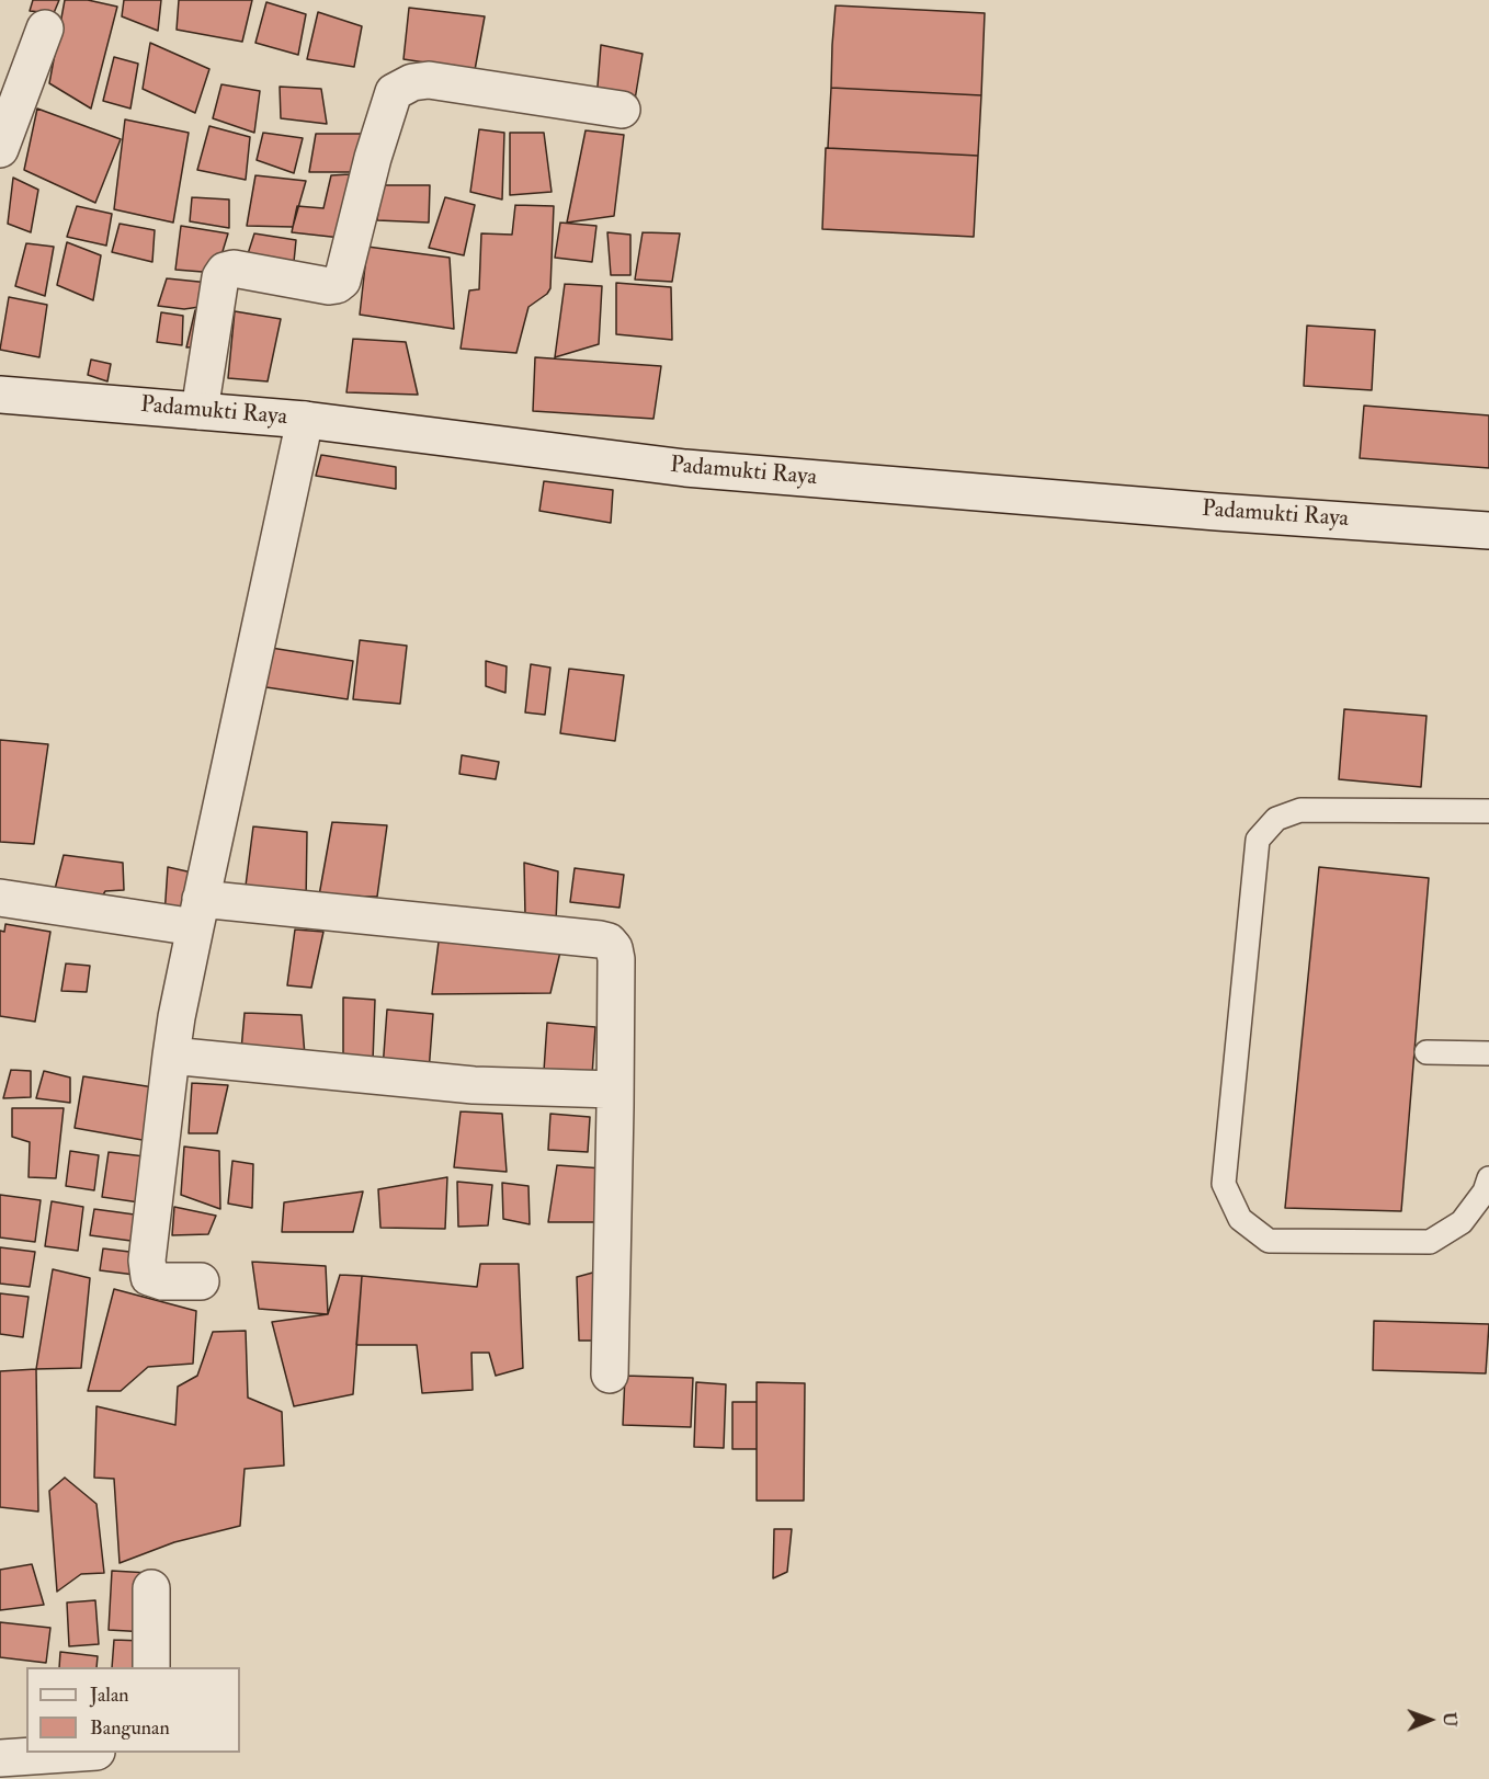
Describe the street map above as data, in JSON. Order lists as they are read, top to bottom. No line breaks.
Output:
{"streets":{"street":["Padamukti Raya"]},"legend":["Jalan","Bangunan"],"north":"right"}
